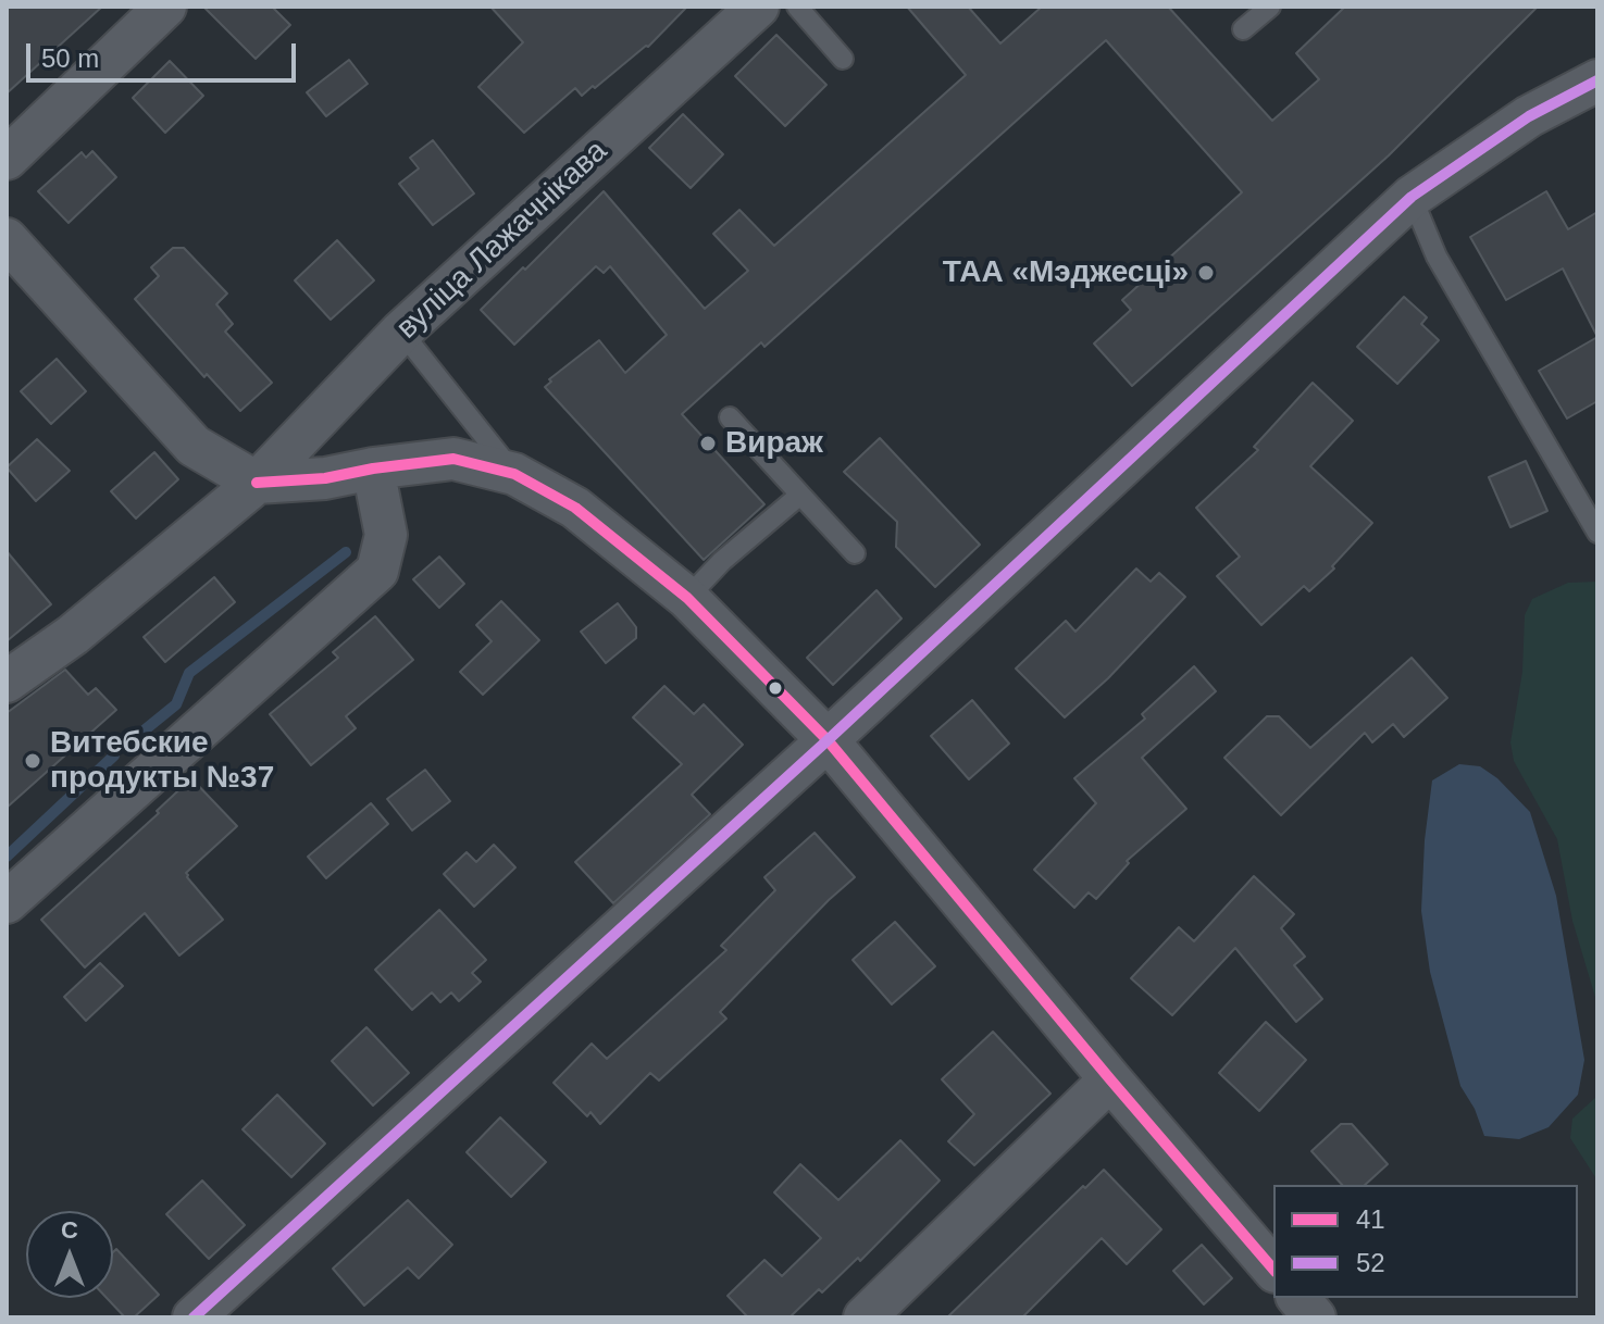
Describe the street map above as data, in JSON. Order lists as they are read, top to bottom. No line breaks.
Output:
{"streets":{"street":["вуліца Лажачнікава"]},"places":["ТАА «Мэджесці»","Вираж","Витебские продукты №37"],"lines":["transit line 52","transit line 41"],"legend":["41","52"],"scale_bar":"50 m","north":"top"}
